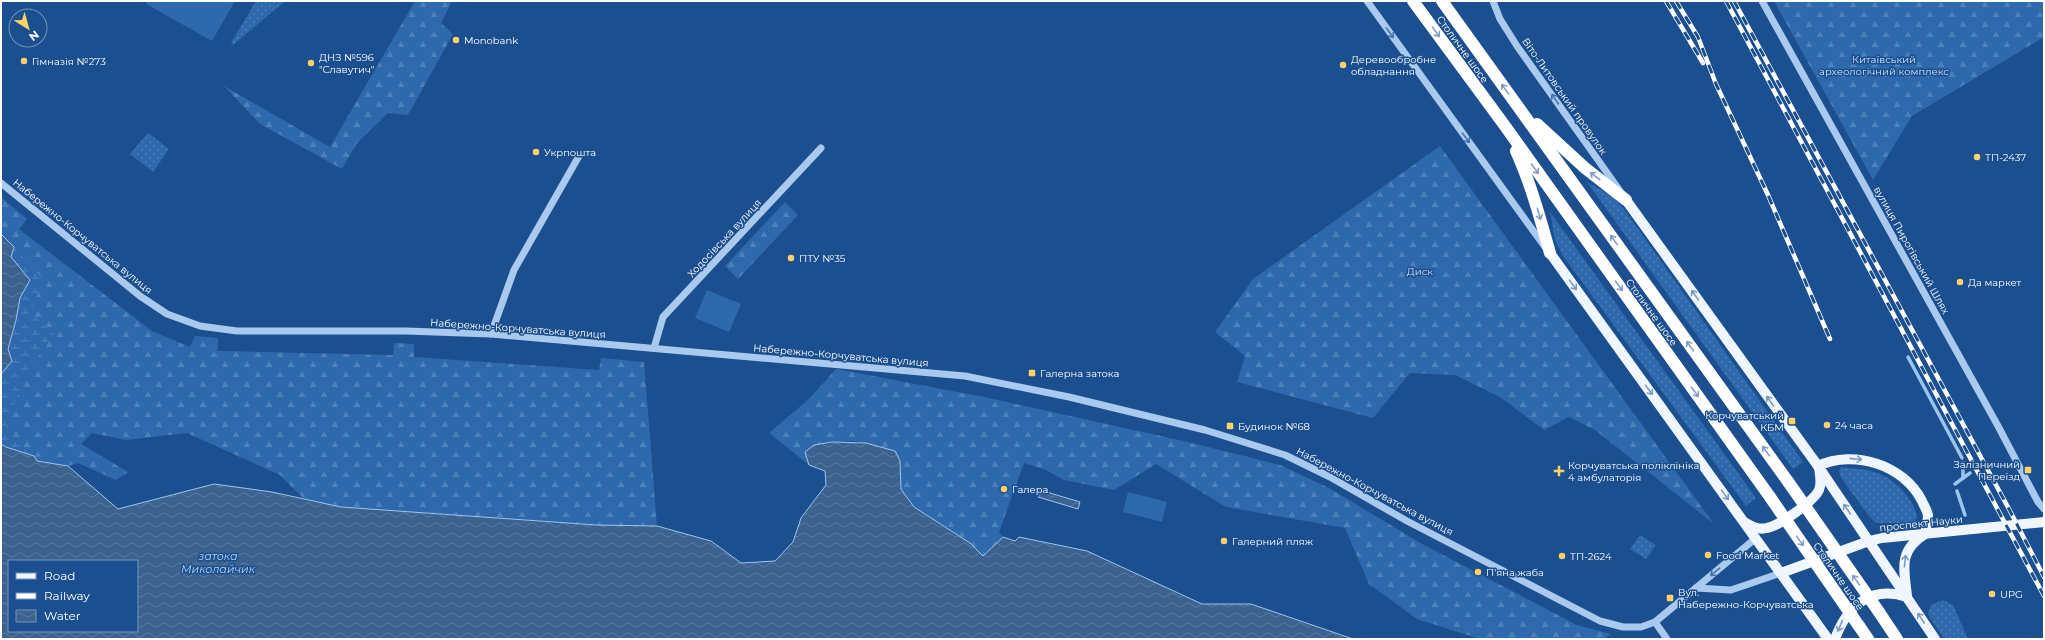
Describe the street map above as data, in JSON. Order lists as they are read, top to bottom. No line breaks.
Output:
{"streets":{"highway":["Столичне шосе"],"main road":["проспект Науки"],"street":["Віто-Литовський провулок","Набережно-Корчуватська вулиця","Ходосівська вулиця","вулиця Пирогівський Шлях"]},"crossings":[["Набережно-Корчуватська вулиця","Ходосівська вулиця"]],"one_way":["Віто-Литовський провулок"],"water":["затока Миколайчик"],"parks":["Китаївський археологічний комплекс","Диск"],"places":{"other":["Monobank","Гімназія №273","ДНЗ №596 \"Славутич\"","Деревообробне обладнання","Укрпошта","ТП-2437","ПТУ №35","Да маркет","24 часа","Галера","Галерний пляж","Food Market","ТП-2624","П'яна жаба","UPG"],"transit":["Галерна затока","Корчуватський КБМ","Будинок №68","Залізничний Переїзд","Вул. Набережно-Корчуватська"],"health":["Корчуватська поліклініка 4 амбулаторія"]},"legend":["Road","Railway","Water"],"north":"bottom right"}
